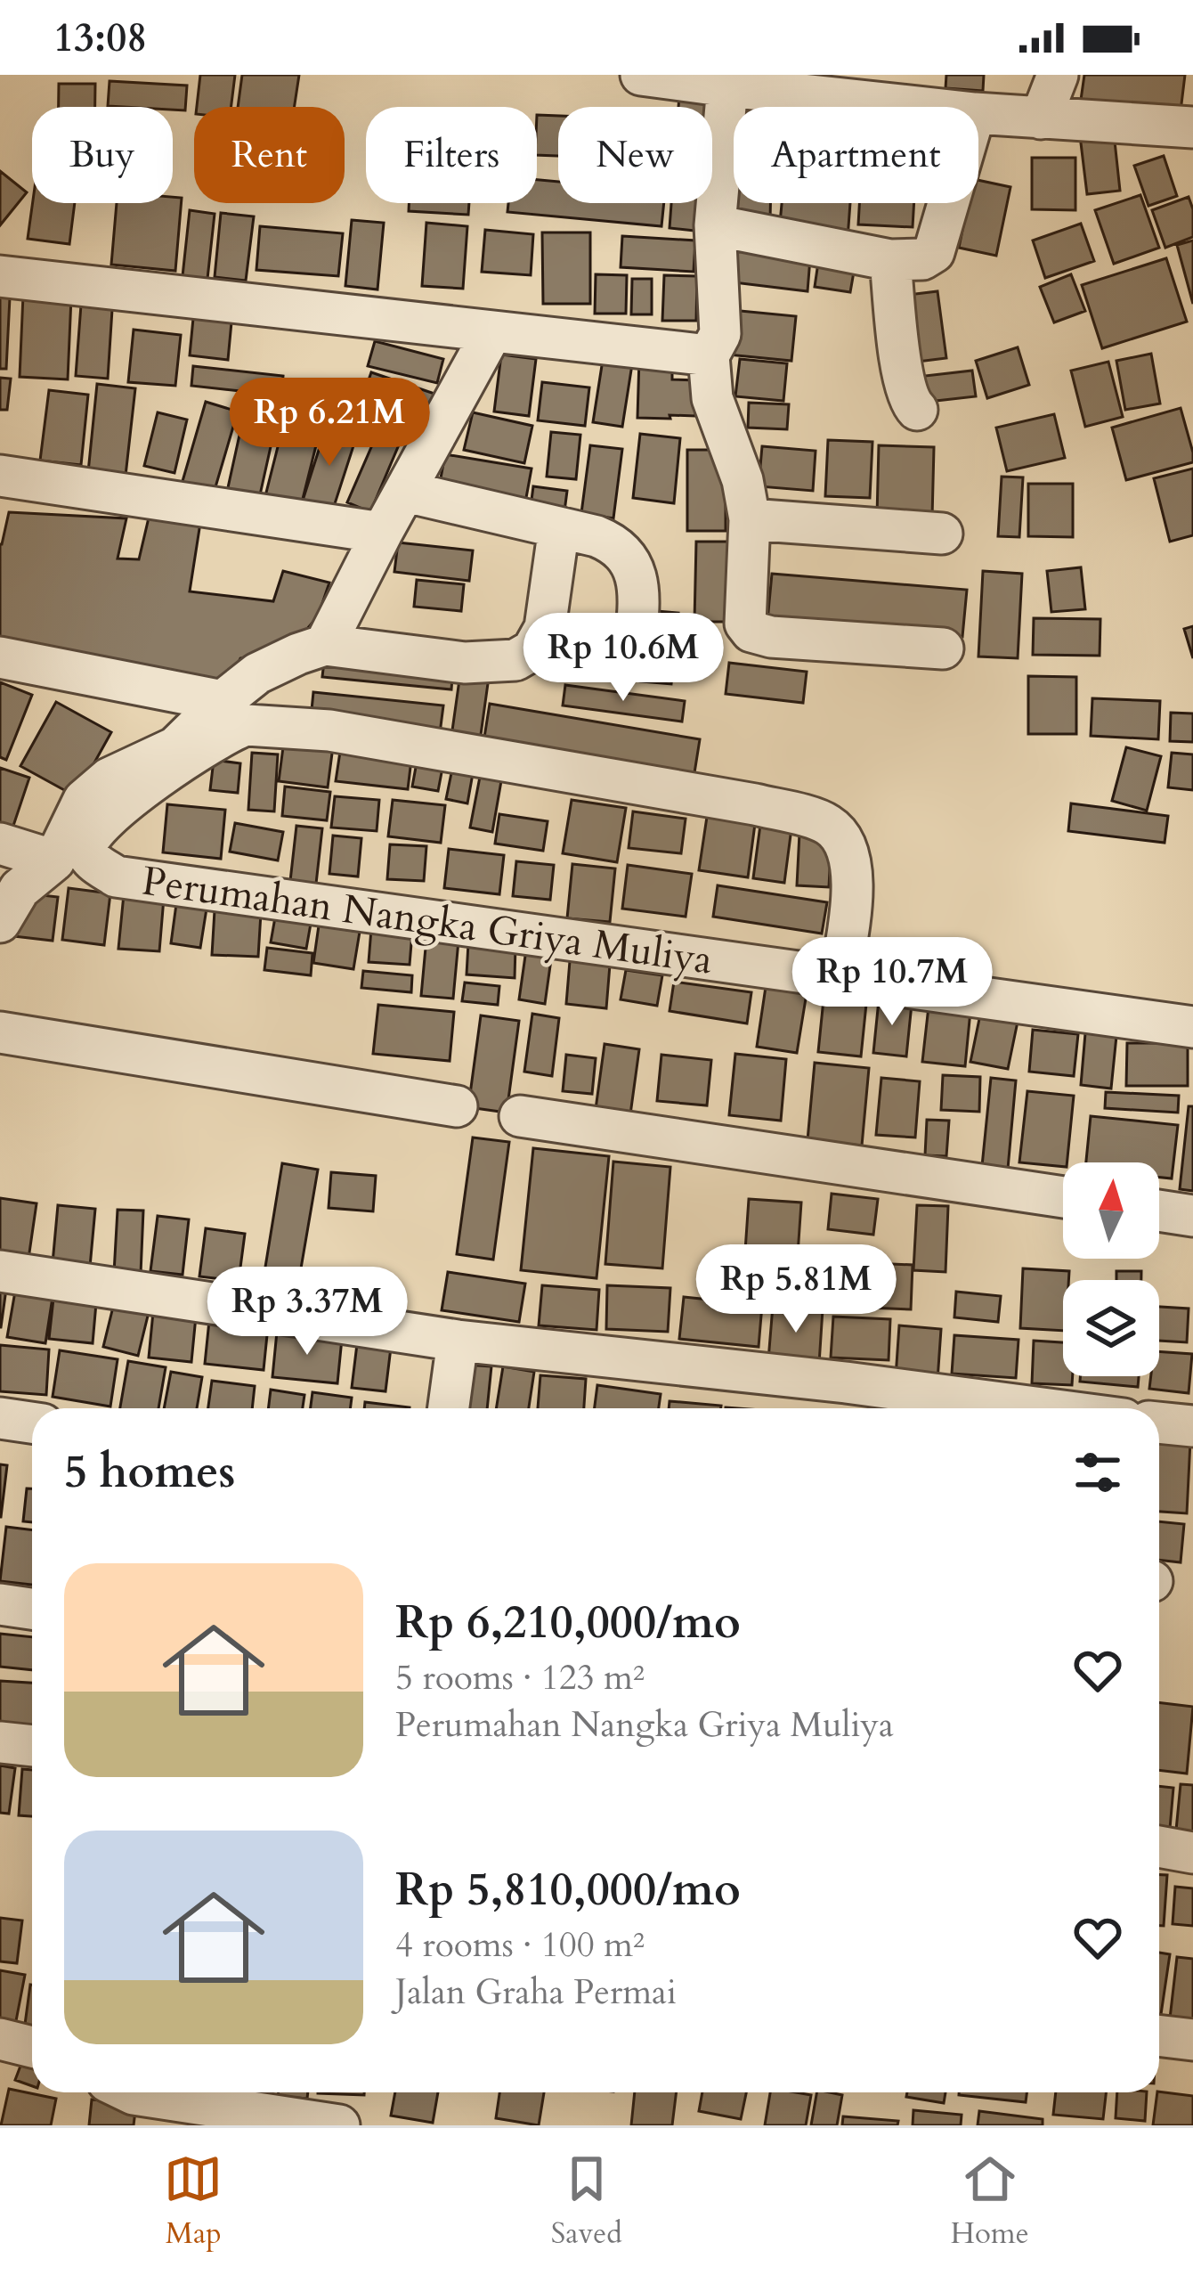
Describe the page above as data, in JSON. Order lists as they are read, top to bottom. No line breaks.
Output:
{"streets":{"street":["Perumahan Nangka Griya Muliya"]},"north":"top","page":{"status":"13:08","chip":["Buy","Rent","Filters","New","Apartment"],"price":["Rp 6.21M","Rp 10.6M","Rp 10.7M","Rp 5.81M","Rp 3.37M"],"heading":"5 homes","list":[{"name":"Rp 6,210,000/mo","note":"5 rooms · 123 m² · Perumahan Nangka Griya Muliya"},{"name":"Rp 5,810,000/mo","note":"4 rooms · 100 m² · Jalan Graha Permai"}],"tabs":["Map","Saved","Home"]}}
